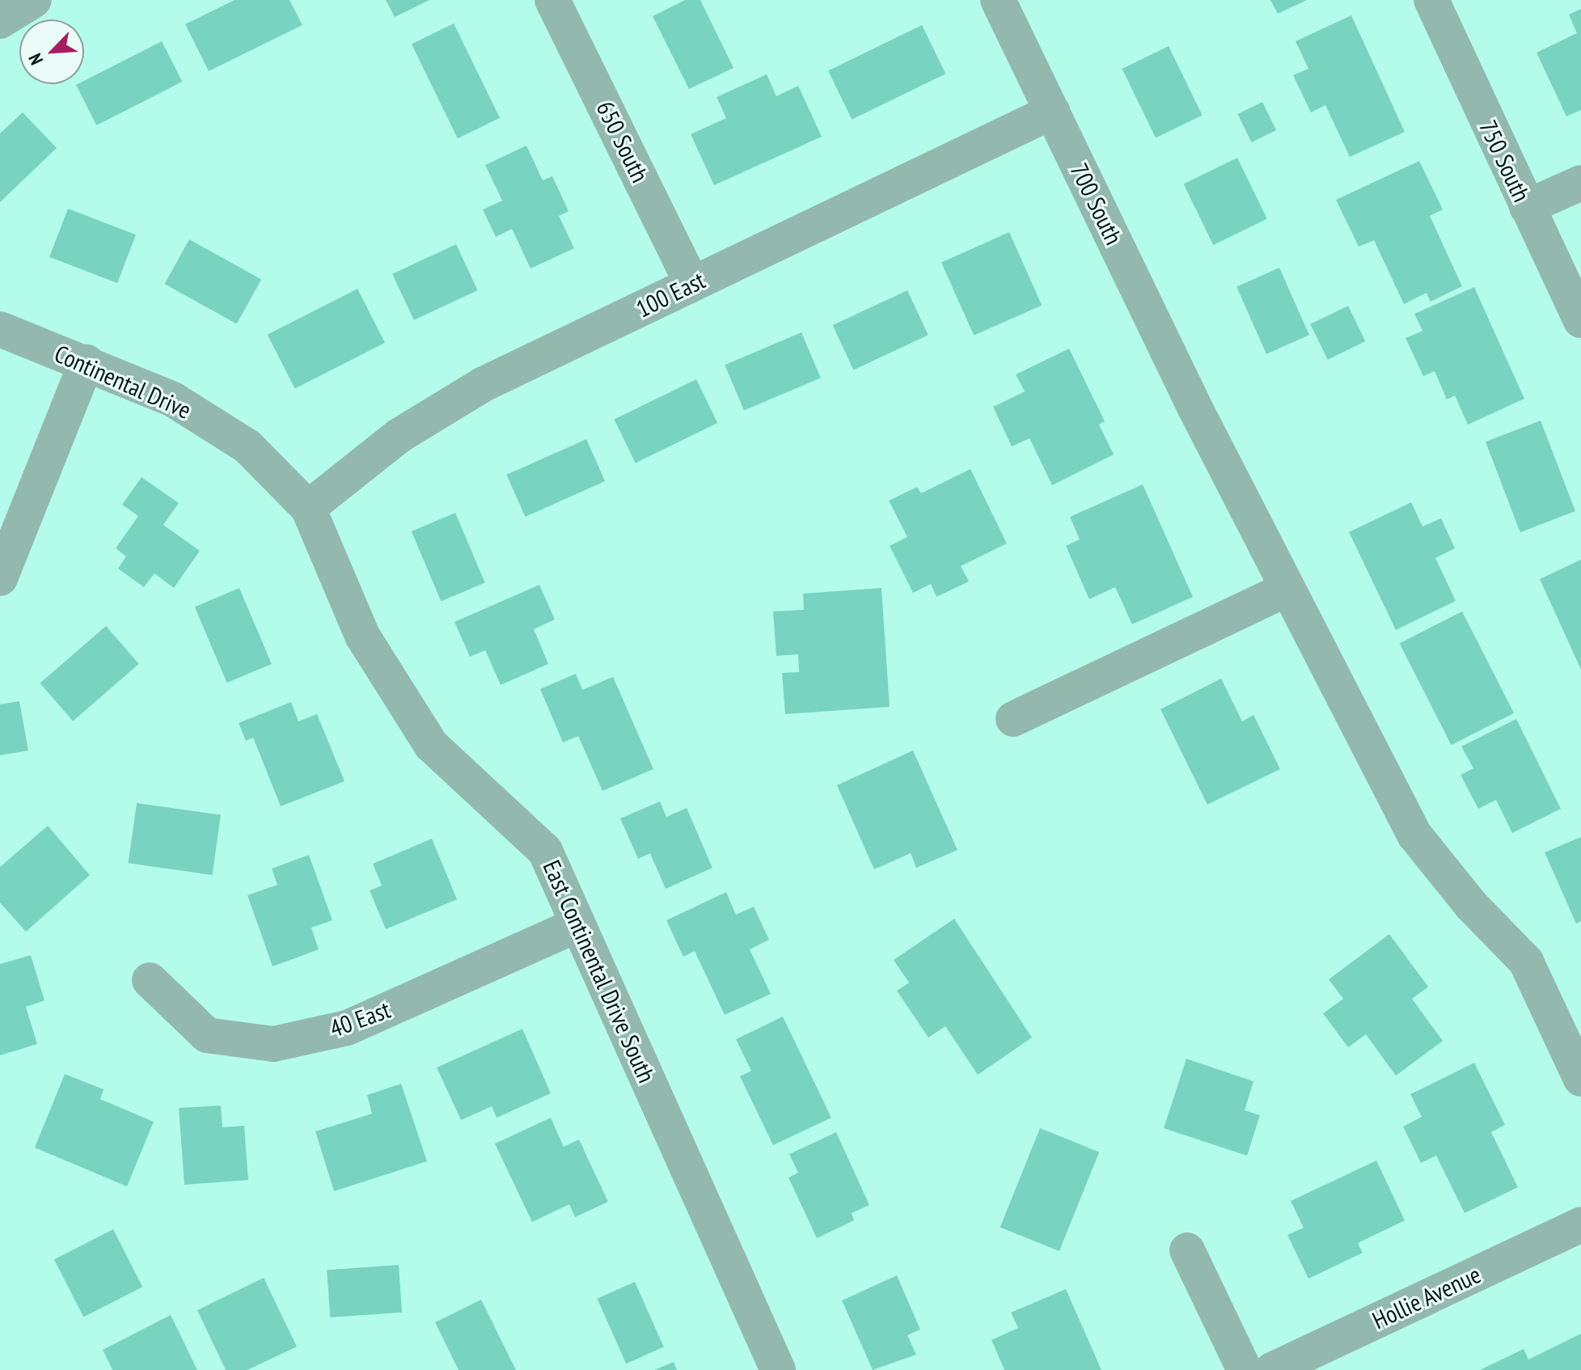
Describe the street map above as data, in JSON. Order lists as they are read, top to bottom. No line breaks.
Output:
{"streets":{"street":["650 South","750 South","700 South","100 East","Continental Drive","East Continental Drive South","40 East","Hollie Avenue"]},"crossings":[["650 South","100 East"],["700 South","100 East"],["100 East","Continental Drive"],["Continental Drive","East Continental Drive South"],["East Continental Drive South","40 East"]],"north":"bottom left"}
